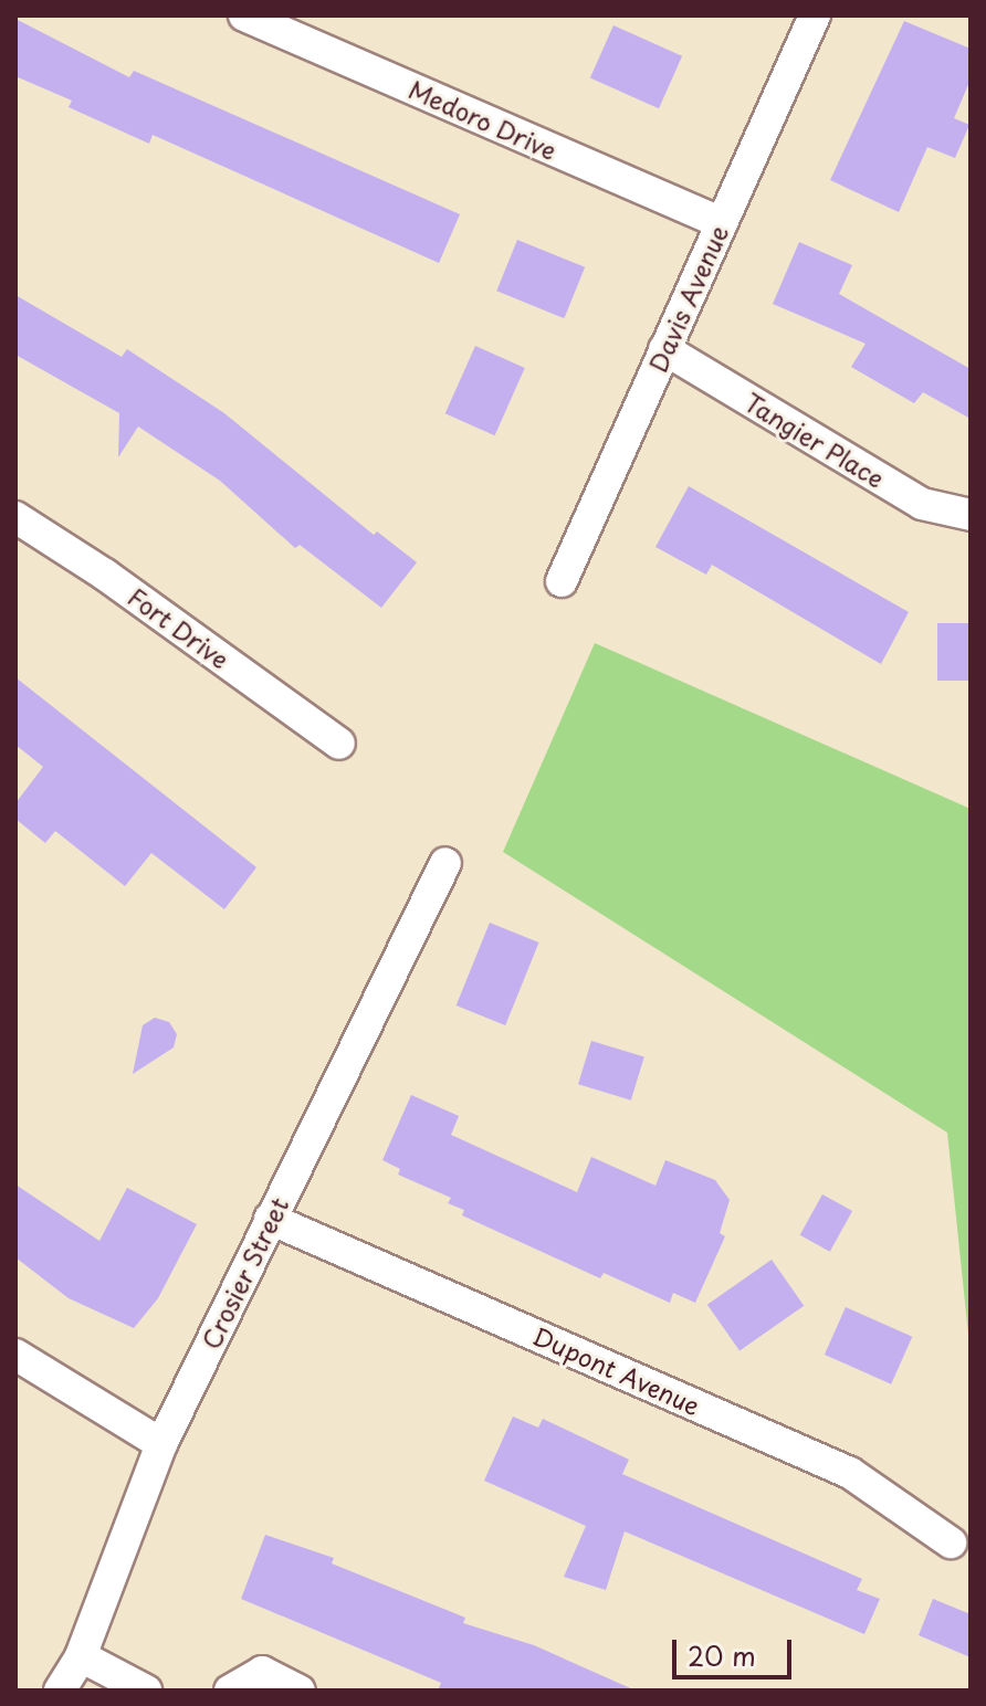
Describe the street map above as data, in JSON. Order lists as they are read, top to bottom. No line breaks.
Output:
{"streets":{"street":["Medoro Drive","Davis Avenue","Tangier Place","Fort Drive","Crosier Street","Dupont Avenue"]},"crossings":[["Medoro Drive","Davis Avenue"],["Davis Avenue","Tangier Place"],["Crosier Street","Dupont Avenue"]],"scale_bar":"20 m"}
